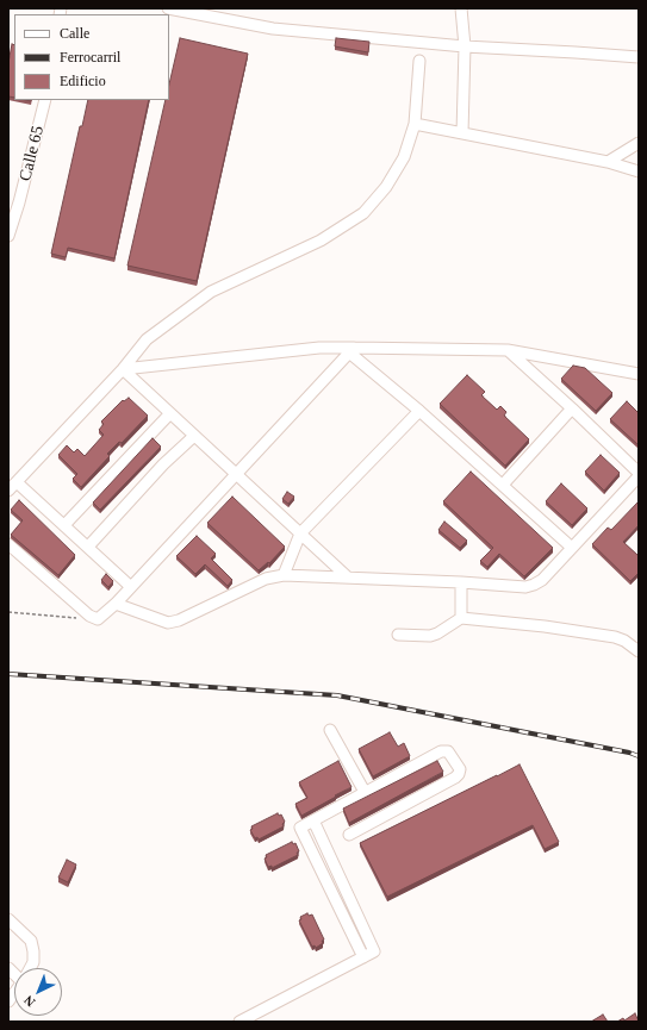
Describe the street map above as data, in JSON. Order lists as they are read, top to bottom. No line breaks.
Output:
{"streets":{"street":["Calle 65"]},"legend":["Calle","Ferrocarril","Edificio"],"north":"bottom left"}
